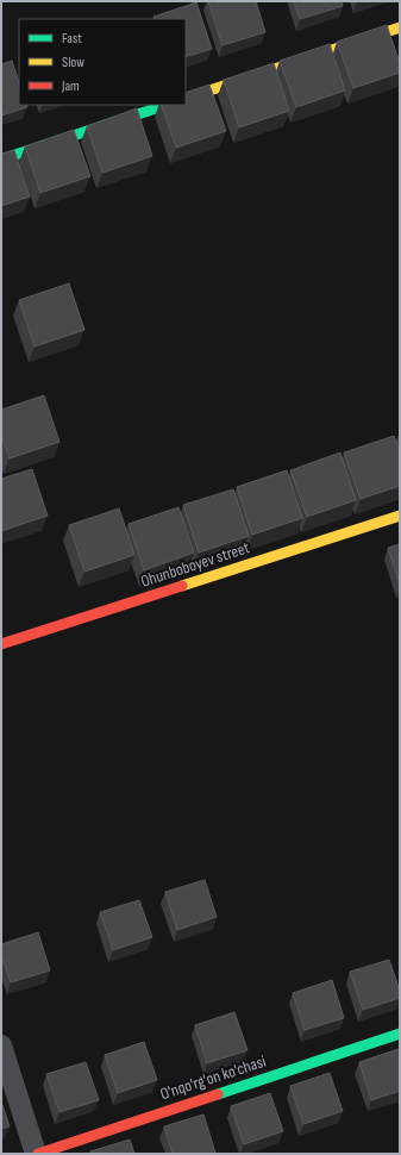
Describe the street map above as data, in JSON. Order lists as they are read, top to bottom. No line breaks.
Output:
{"streets":{"street":["Ohunboboyev street","O'nqo'rg'on ko'chasi"]},"legend":["Fast","Slow","Jam"]}
